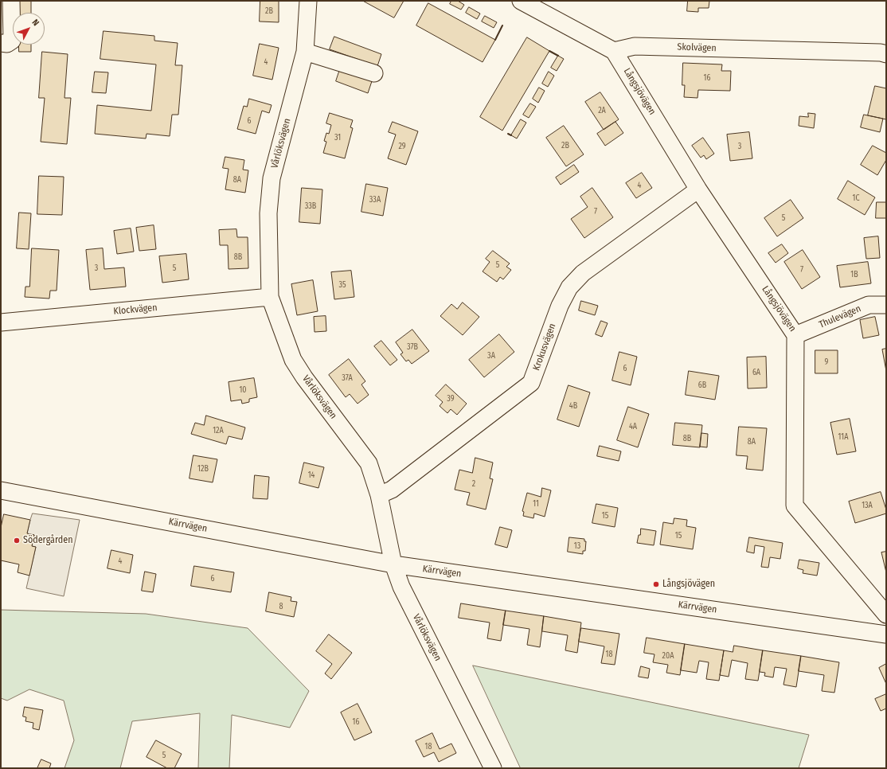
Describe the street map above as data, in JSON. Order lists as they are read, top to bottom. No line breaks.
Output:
{"streets":{"street":["Skolvägen","Långsjövägen","Vårlöksvägen","Klockvägen","Thulevägen","Krokusvägen","Kärrvägen"]},"crossings":[["Skolvägen","Långsjövägen"],["Långsjövägen","Thulevägen"],["Långsjövägen","Krokusvägen"],["Vårlöksvägen","Klockvägen"],["Vårlöksvägen","Krokusvägen"],["Vårlöksvägen","Kärrvägen"]],"places":["Södergården","Långsjövägen"],"house_numbers":["2B","4","16","2A","6","31","2B","29","3","8A","4","1C","33A","33B","7","5","8B","5","3","5","7","1B","35","37B","3A","9","6","6A","37A","6B","10","39","4B","4A","12A","11A","8B","8A","12B","14","2","11","13A","15","15","13","4","6","8","18","20A","16","18","5"],"north":"top right"}
